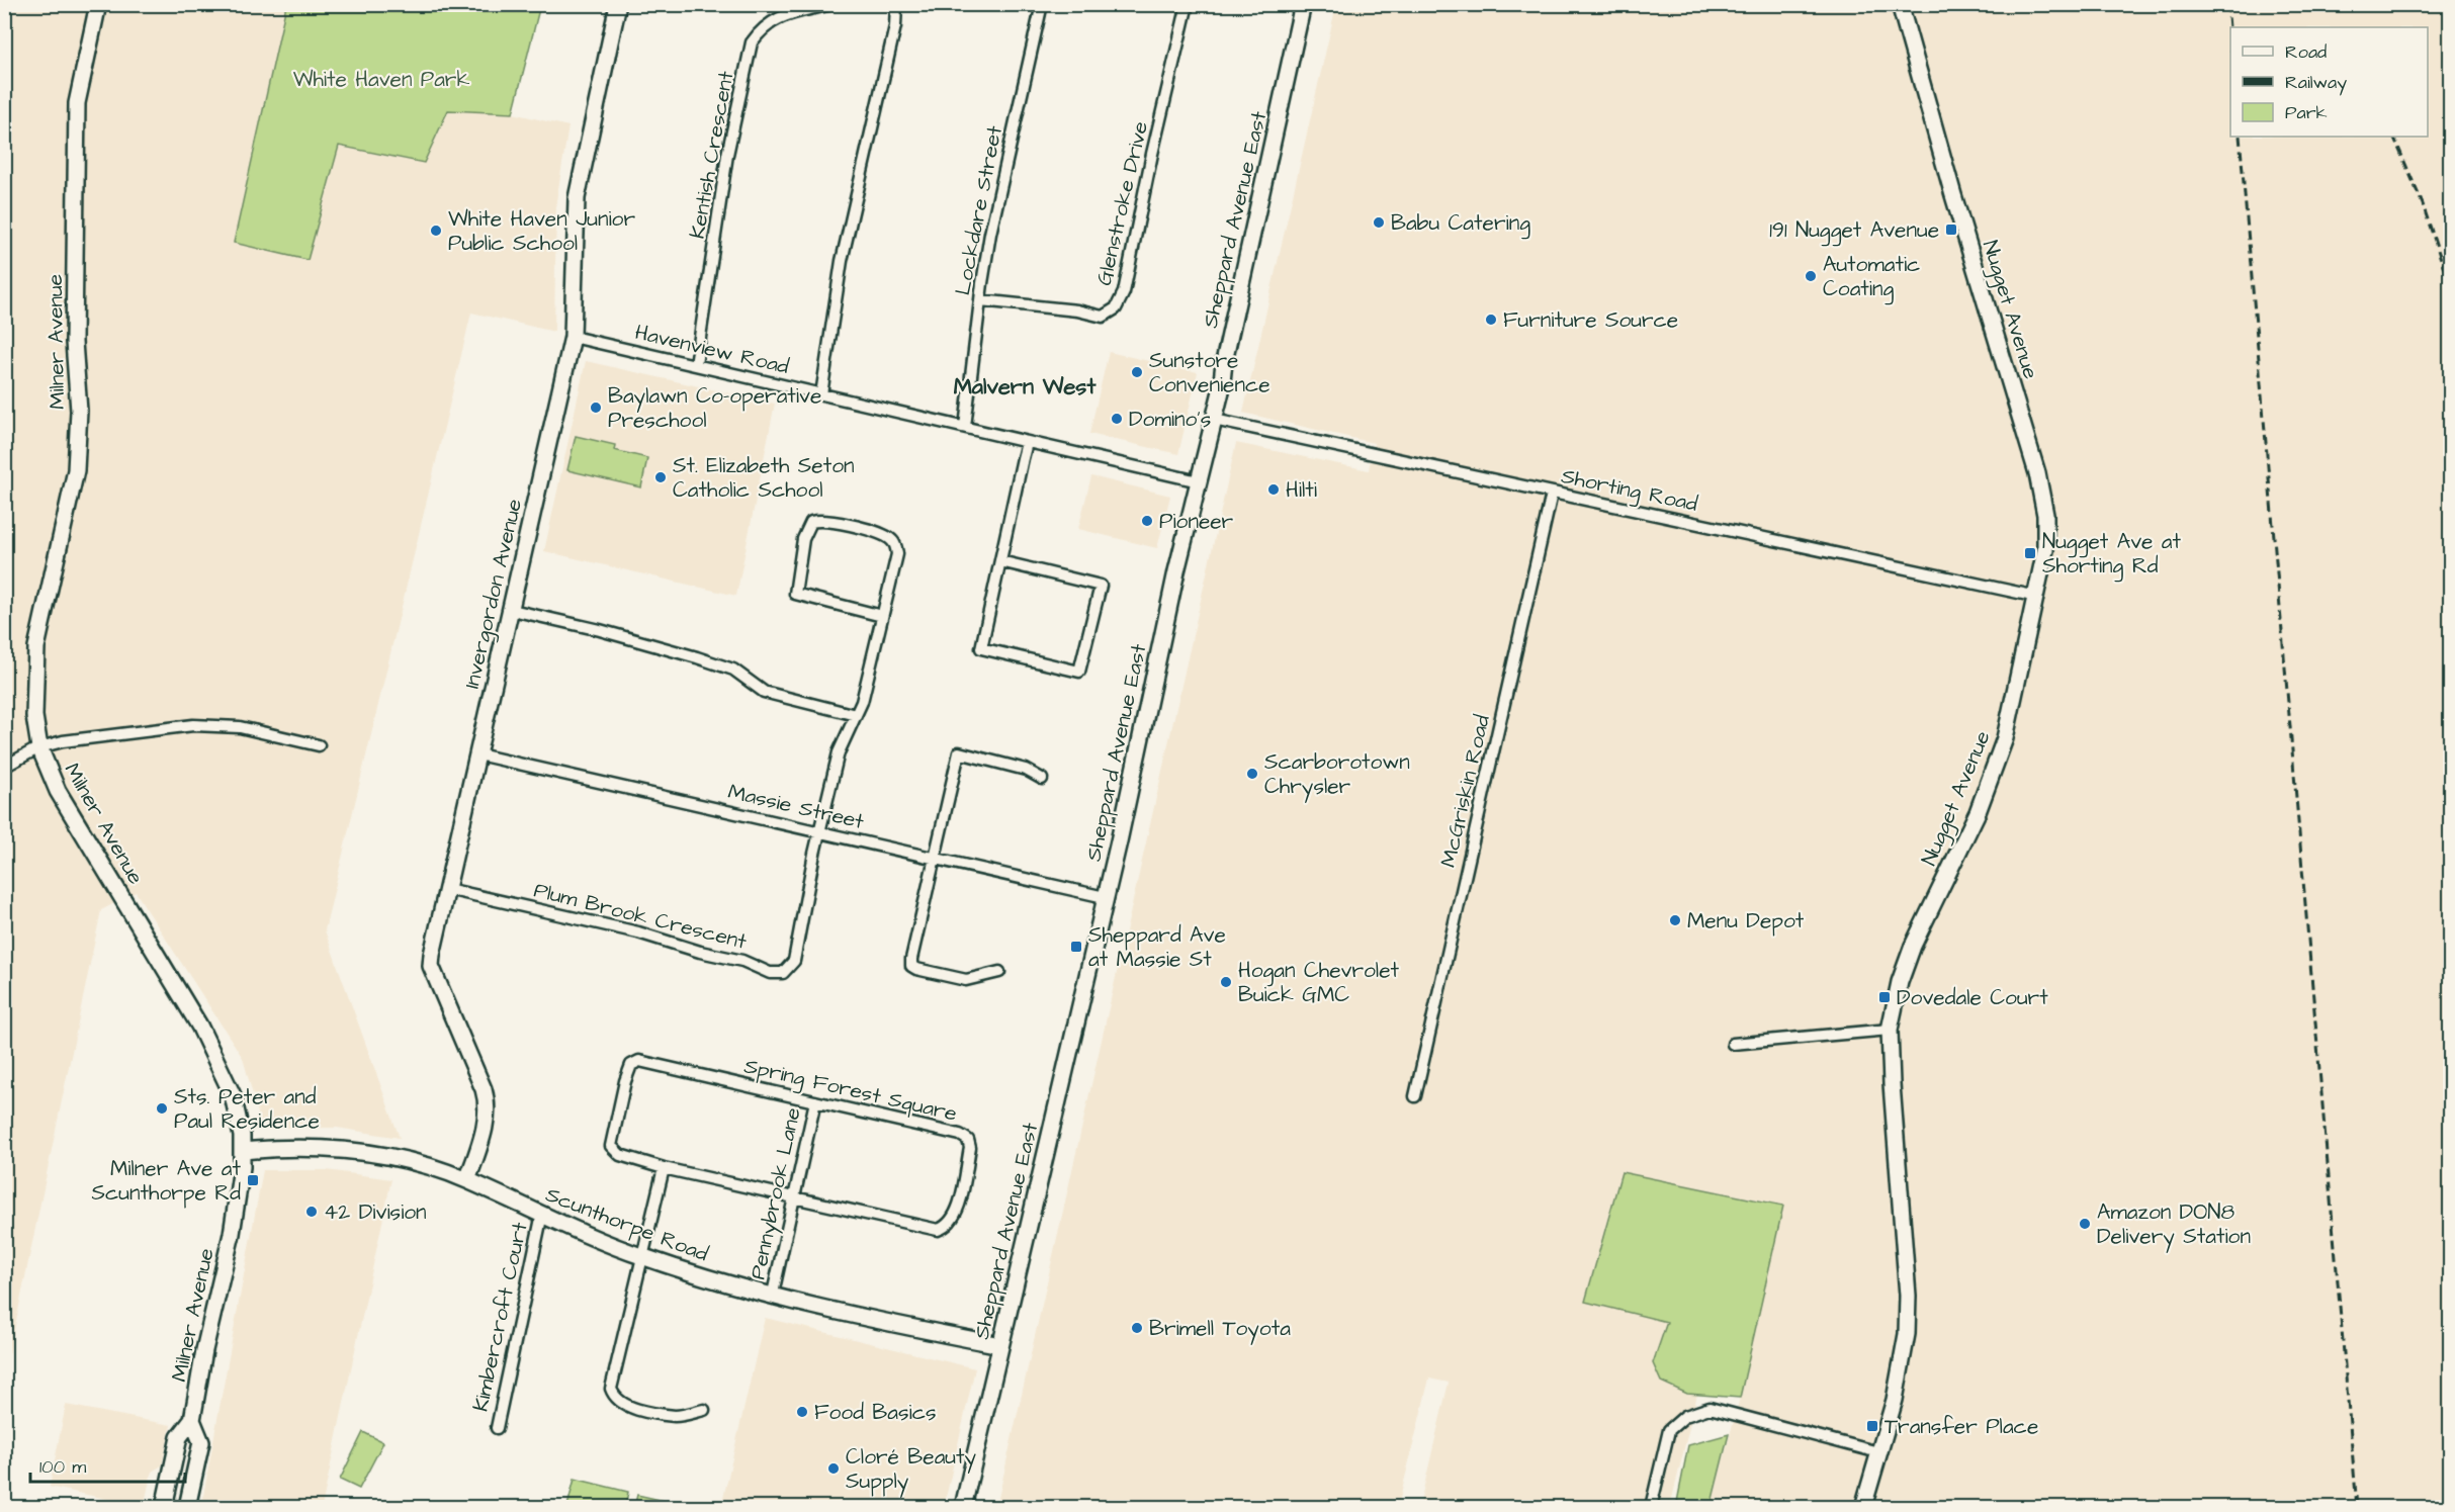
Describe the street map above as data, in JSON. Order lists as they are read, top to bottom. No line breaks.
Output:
{"streets":{"street":["Kentish Crescent","Glenstroke Drive","Lockdare Street","Sheppard Avenue East","Nugget Avenue","Milner Avenue","Havenview Road","Shorting Road","Invergordon Avenue","McGriskin Road","Massie Street","Plum Brook Crescent","Spring Forest Square","Pennybrook Lane","Scunthorpe Road","Kimbercroft Court"]},"crossings":[["Kentish Crescent","Havenview Road"],["Glenstroke Drive","Lockdare Street"],["Lockdare Street","Havenview Road"],["Sheppard Avenue East","Havenview Road"],["Sheppard Avenue East","Shorting Road"],["Sheppard Avenue East","Massie Street"],["Sheppard Avenue East","Scunthorpe Road"],["Nugget Avenue","Shorting Road"],["Milner Avenue","Scunthorpe Road"],["Havenview Road","Invergordon Avenue"],["Shorting Road","McGriskin Road"],["Invergordon Avenue","Massie Street"],["Invergordon Avenue","Plum Brook Crescent"],["Invergordon Avenue","Scunthorpe Road"],["Massie Street","Plum Brook Crescent"],["Spring Forest Square","Pennybrook Lane"],["Pennybrook Lane","Scunthorpe Road"],["Scunthorpe Road","Kimbercroft Court"]],"districts":["Malvern West"],"parks":["White Haven Park"],"places":{"other":["Babu Catering","White Haven Junior Public School","Automatic Coating","Furniture Source","Sunstore Convenience","Baylawn Co-operative Preschool","Domino's","St. Elizabeth Seton Catholic School","Hilti","Pioneer","Scarborotown Chrysler","Menu Depot","Hogan Chevrolet Buick GMC","Sts. Peter and Paul Residence","42 Division","Amazon DON8 Delivery Station","Brimell Toyota","Food Basics","Cloré Beauty Supply"],"transit":["191 Nugget Avenue","Nugget Ave at Shorting Rd","Sheppard Ave at Massie St","Dovedale Court","Milner Ave at Scunthorpe Rd","Transfer Place"]},"legend":["Road","Railway","Park"],"scale_bar":"100 m"}
